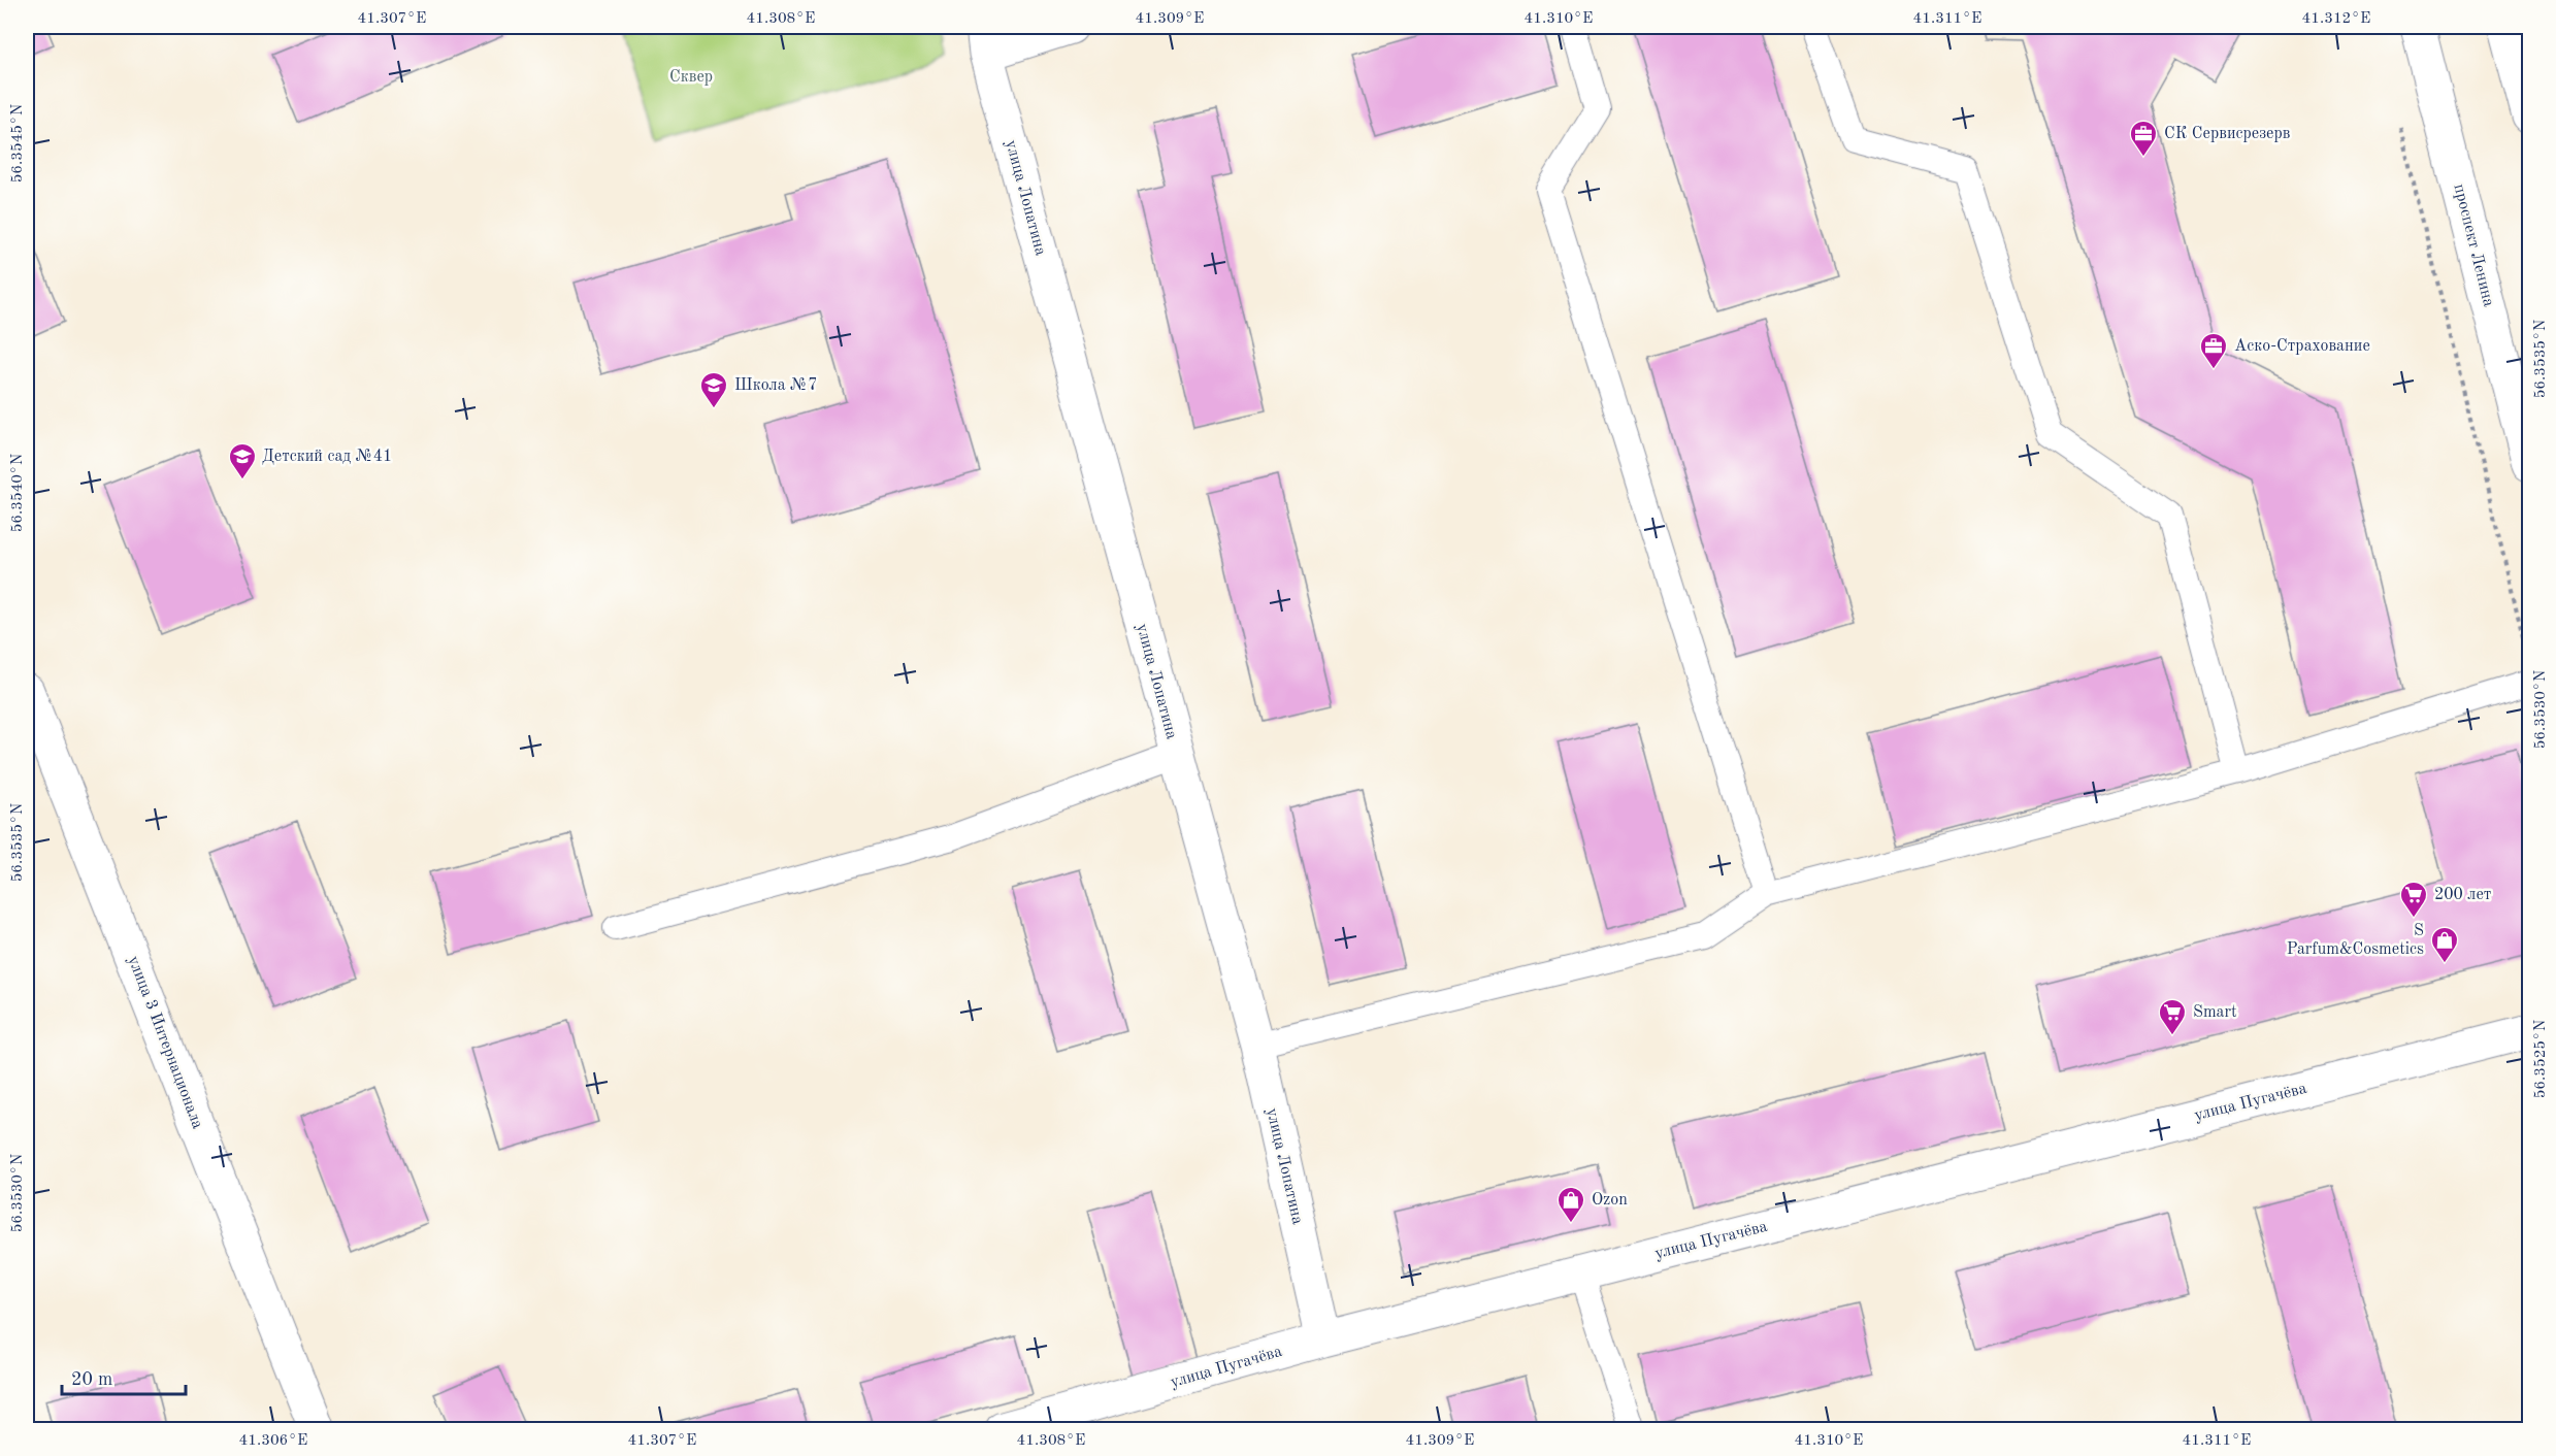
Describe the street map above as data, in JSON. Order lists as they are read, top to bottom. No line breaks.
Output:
{"streets":{"street":["улица Лопатина","проспект Ленина","улица 3 Интернационала","улица Пугачёва"]},"crossings":[["улица Лопатина","улица Пугачёва"]],"parks":["Сквер"],"places":{"office":["СК Сервисрезерв","Аско-Страхование"],"school or university":["Школа №7","Детский сад №41"],"supermarket":["200 лет","Smart"],"shop":["S Parfum&Cosmetics","Ozon"]},"scale_bar":"20 m","coordinates":["41.307°E","41.308°E","41.309°E","41.310°E","41.311°E","41.312°E","56.3545°N","56.3535°N","56.3540°N","56.3530°N","56.3525°N","41.306°E"]}
